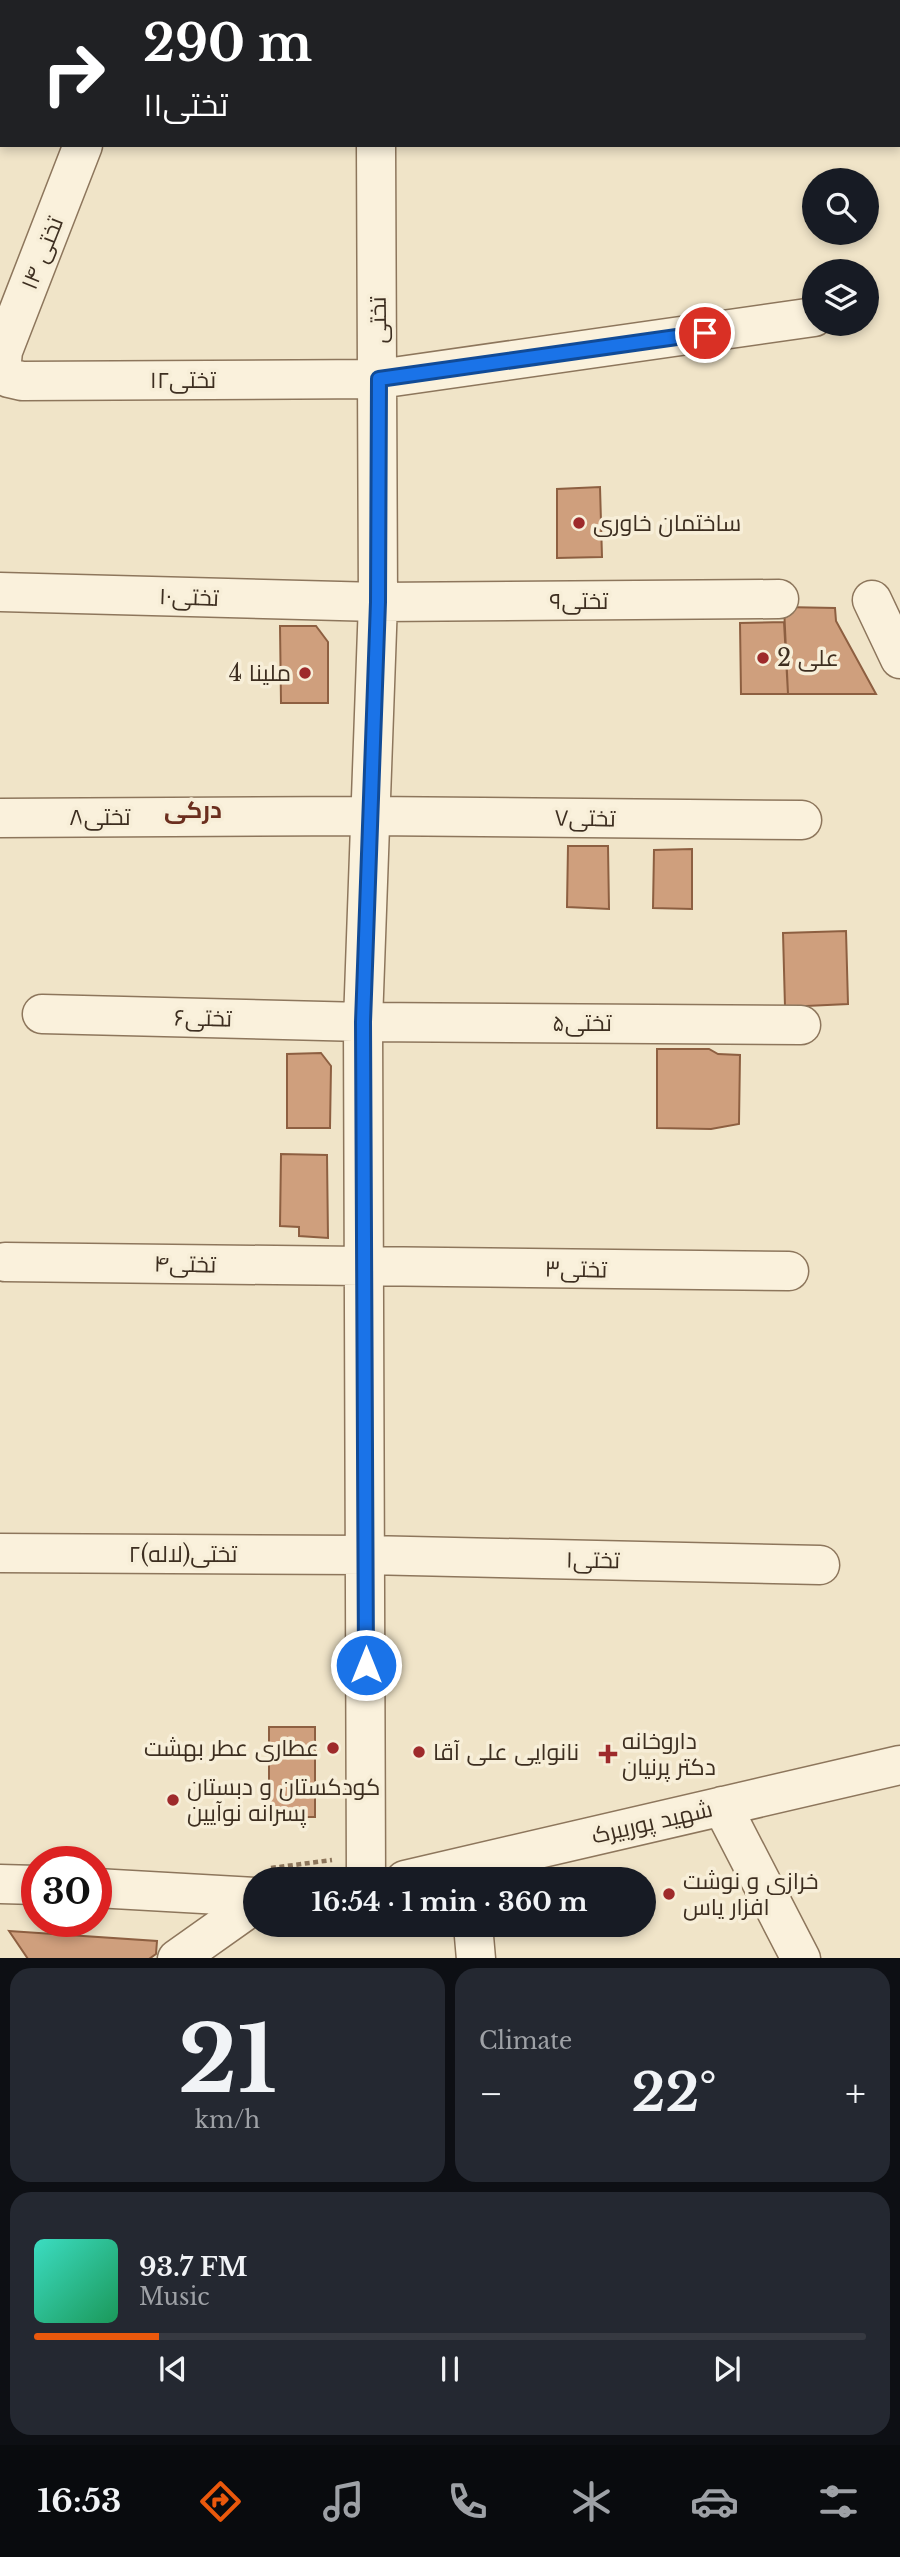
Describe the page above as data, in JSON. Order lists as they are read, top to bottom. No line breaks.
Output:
{"streets":{"street":["تختی ۱۴","تختی","تختی۱۲","تختی۱۰","تختی۹","تختی۸","تختی۷","تختی۶","تختی۵","تختی۴","تختی۳","۲تختی(لاله)","تختی۱","شهید پوربیرک"]},"crossings":[["تختی ۱۴","تختی۱۲"],["تختی","تختی۱۲"],["تختی","تختی۱۰"],["تختی","تختی۹"],["تختی","تختی۸"],["تختی","تختی۷"],["تختی","تختی۶"],["تختی","تختی۵"],["تختی","تختی۴"],["تختی","تختی۳"],["تختی","۲تختی(لاله)"],["تختی","تختی۱"],["تختی۱۰","تختی۹"],["تختی۸","تختی۷"],["تختی۶","تختی۵"],["تختی۴","تختی۳"],["۲تختی(لاله)","تختی۱"]],"districts":["درکی"],"places":{"other":["ساختمان خاوری","علی 2","ملینا 4","عطاری عطر بهشت","نانوایی علی آقا","کودکستان و دبستان پسرانه نوآیین","خرازی و نوشت افزار یاس"],"health":["داروخانه دکتر پرنیان"]},"page":{"turn":["290 m","تختی۱۱"],"limit":"30","trip":"16:54 · 1 min · 360 m","tile":[["21","km/h"],"Climate"],"heat":["−","22°","+"],"song":["93.7 FM","Music"],"tabs":"16:53"}}
